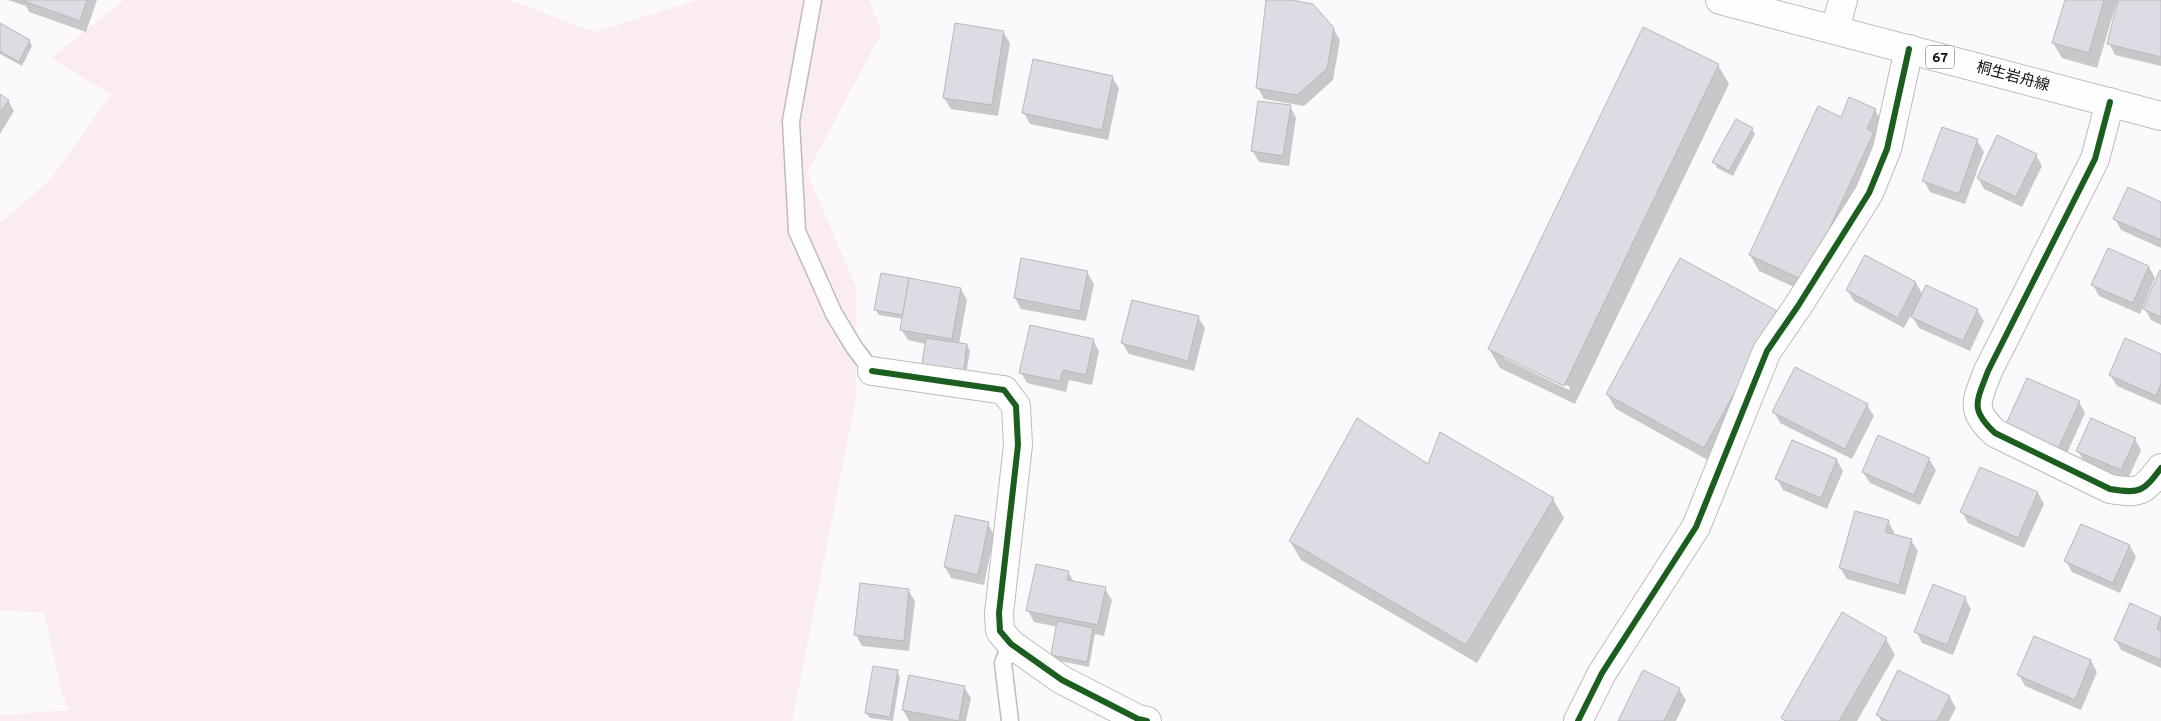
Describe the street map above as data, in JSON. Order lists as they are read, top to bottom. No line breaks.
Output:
{"streets":{"street":["67","桐生岩舟線"]}}
